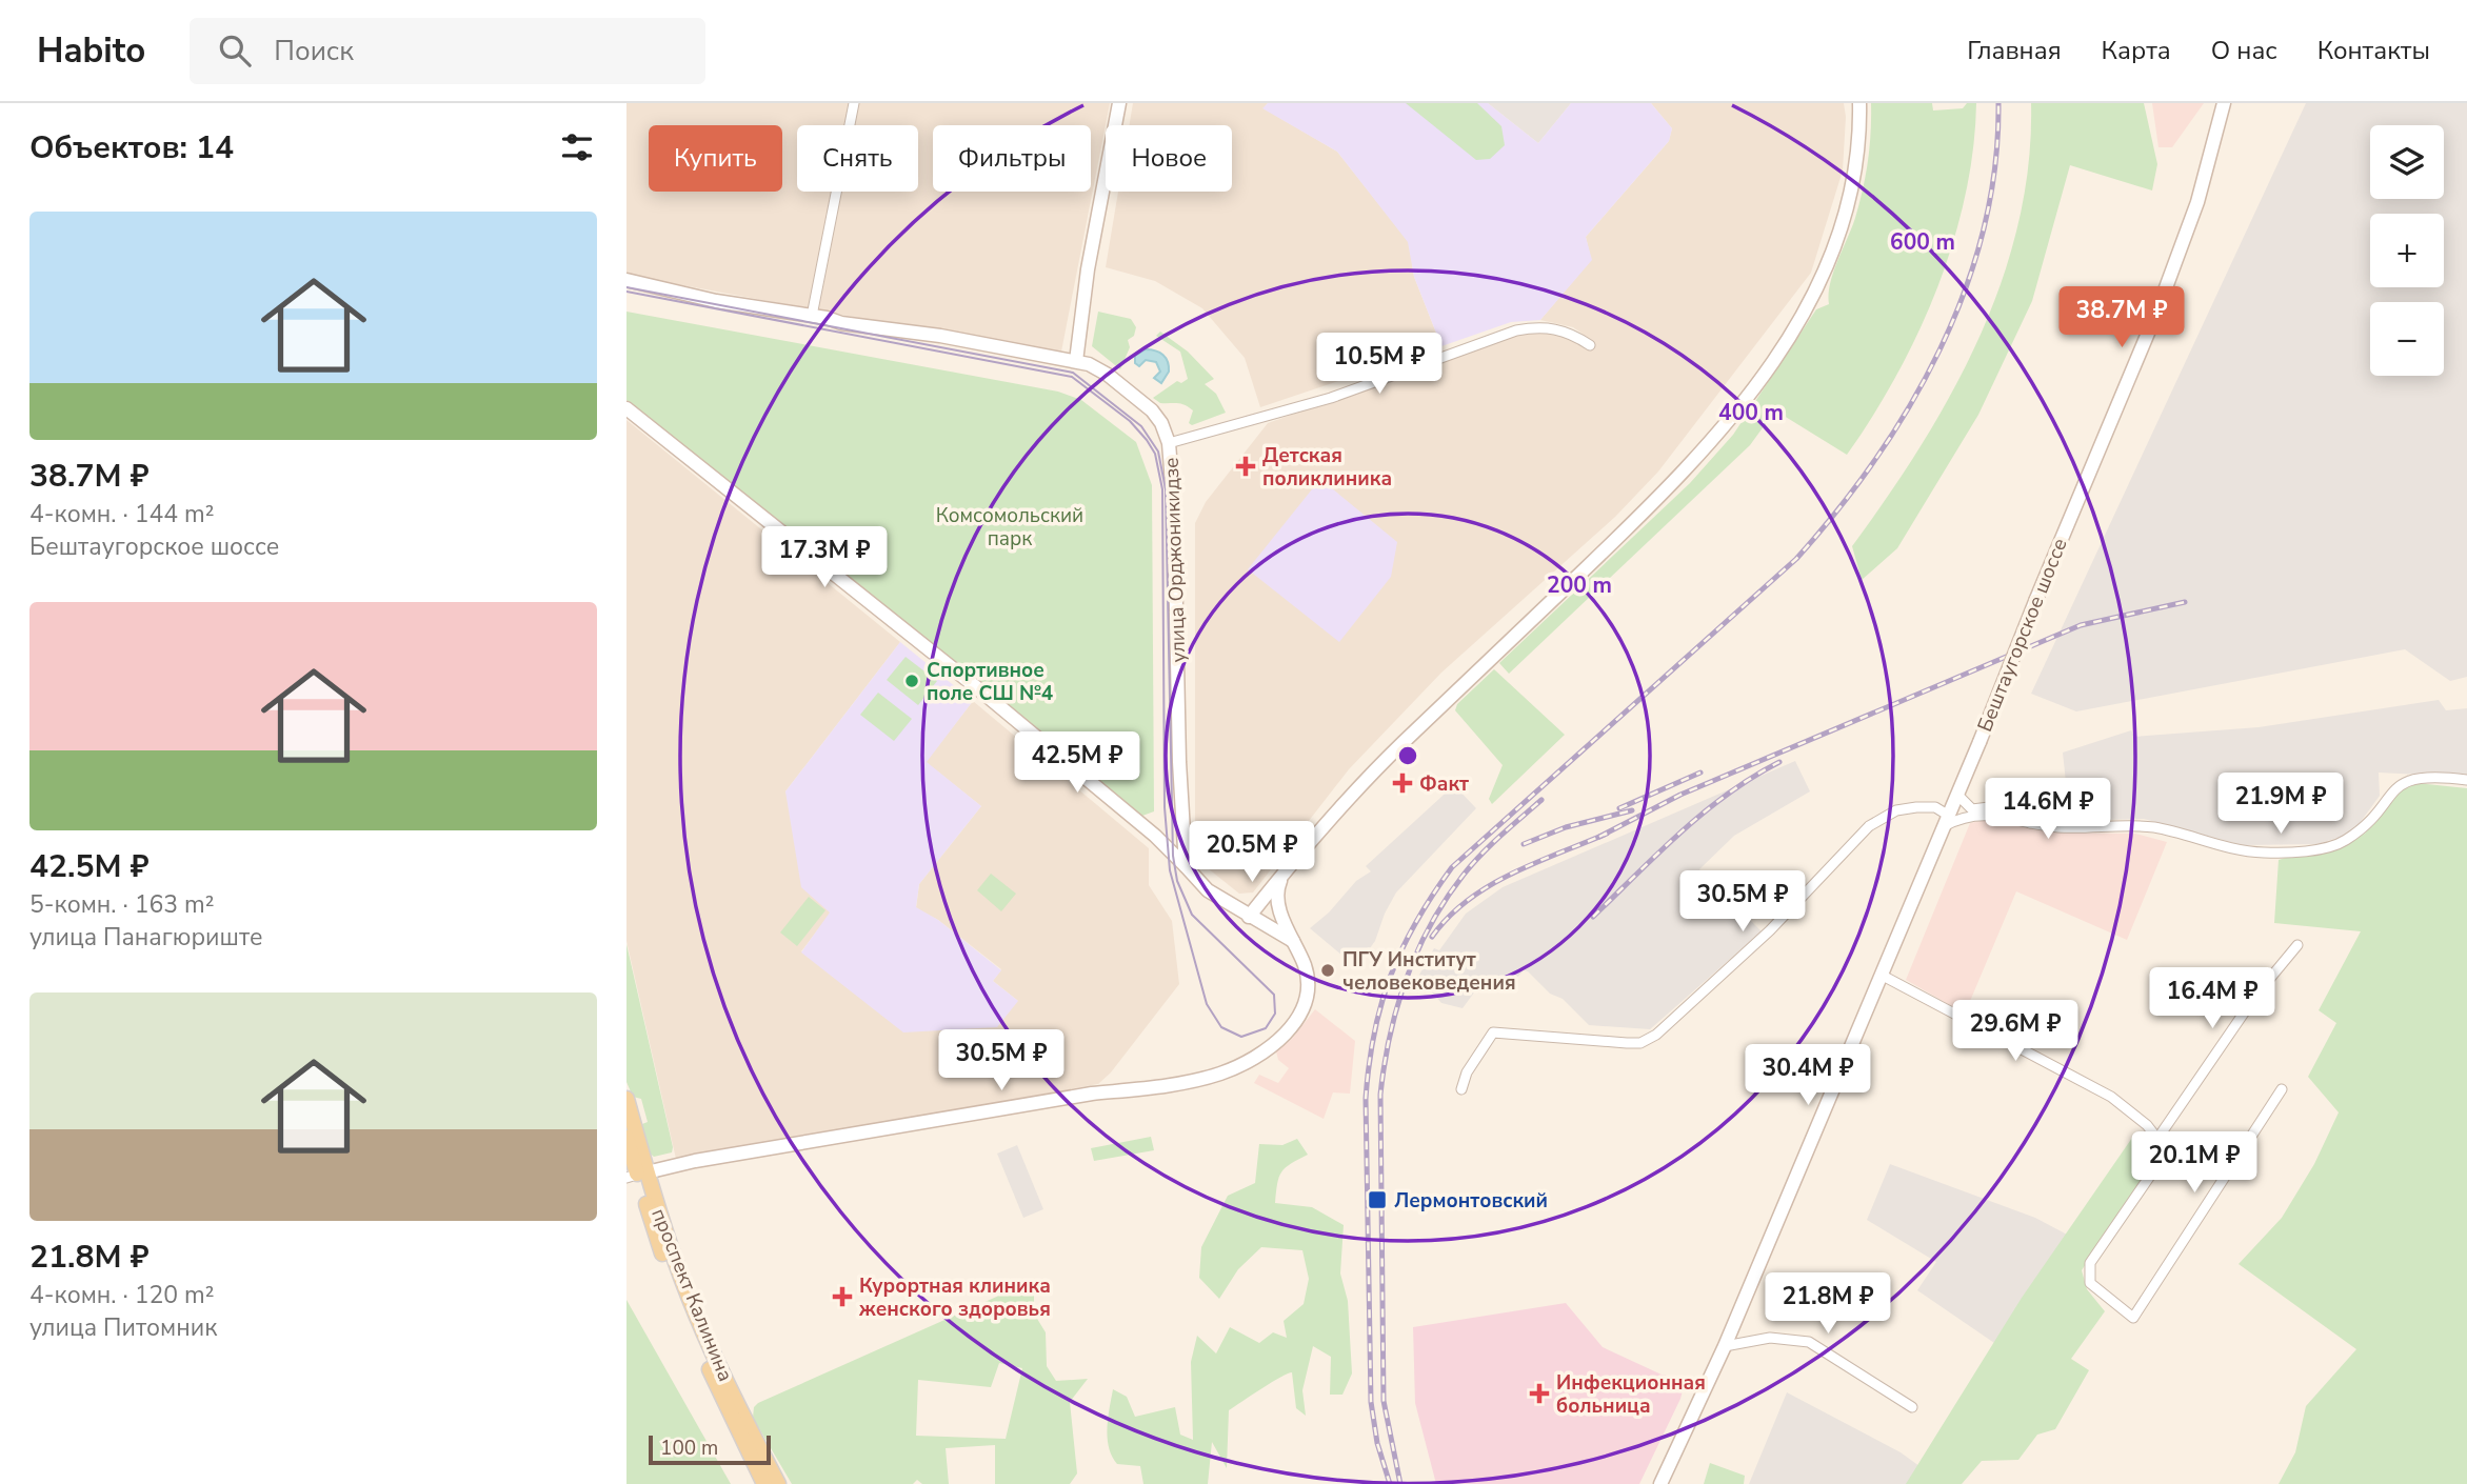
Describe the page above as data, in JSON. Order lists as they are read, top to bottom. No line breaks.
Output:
{"streets":{"main road":["проспект Калинина"],"street":["улица Орджоникидзе","Бештаугорское шоссе"]},"parks":["Комсомольский парк"],"places":{"health":["Детская поликлиника","Факт","Курортная клиника женского здоровья","Инфекционная больница"],"other":["Спортивное поле СШ №4","ПГУ Институт человековедения"],"transit":["Лермонтовский"]},"scale_bar":"100 m","page":{"header":"Habito","search":"Поиск","nav":["Главная","Карта","О нас","Контакты"],"heading":"Объектов: 14","map_buttons":["+","−"],"chip":["Купить","Снять","Фильтры","Новое"],"list":[{"name":"38.7M ₽","note":"4-комн. · 144 m² · Бештаугорское шоссе"},{"name":"42.5M ₽","note":"5-комн. · 163 m² · улица Панагюриште"},{"name":"21.8M ₽","note":"4-комн. · 120 m² · улица Питомник"}],"price":["38.7M ₽","10.5M ₽","17.3M ₽","42.5M ₽","21.9M ₽","14.6M ₽","20.5M ₽","30.5M ₽","16.4M ₽","29.6M ₽","30.5M ₽","30.4M ₽","20.1M ₽","21.8M ₽"],"scale":"100 m"},"rings":["600 m","400 m","200 m"]}
